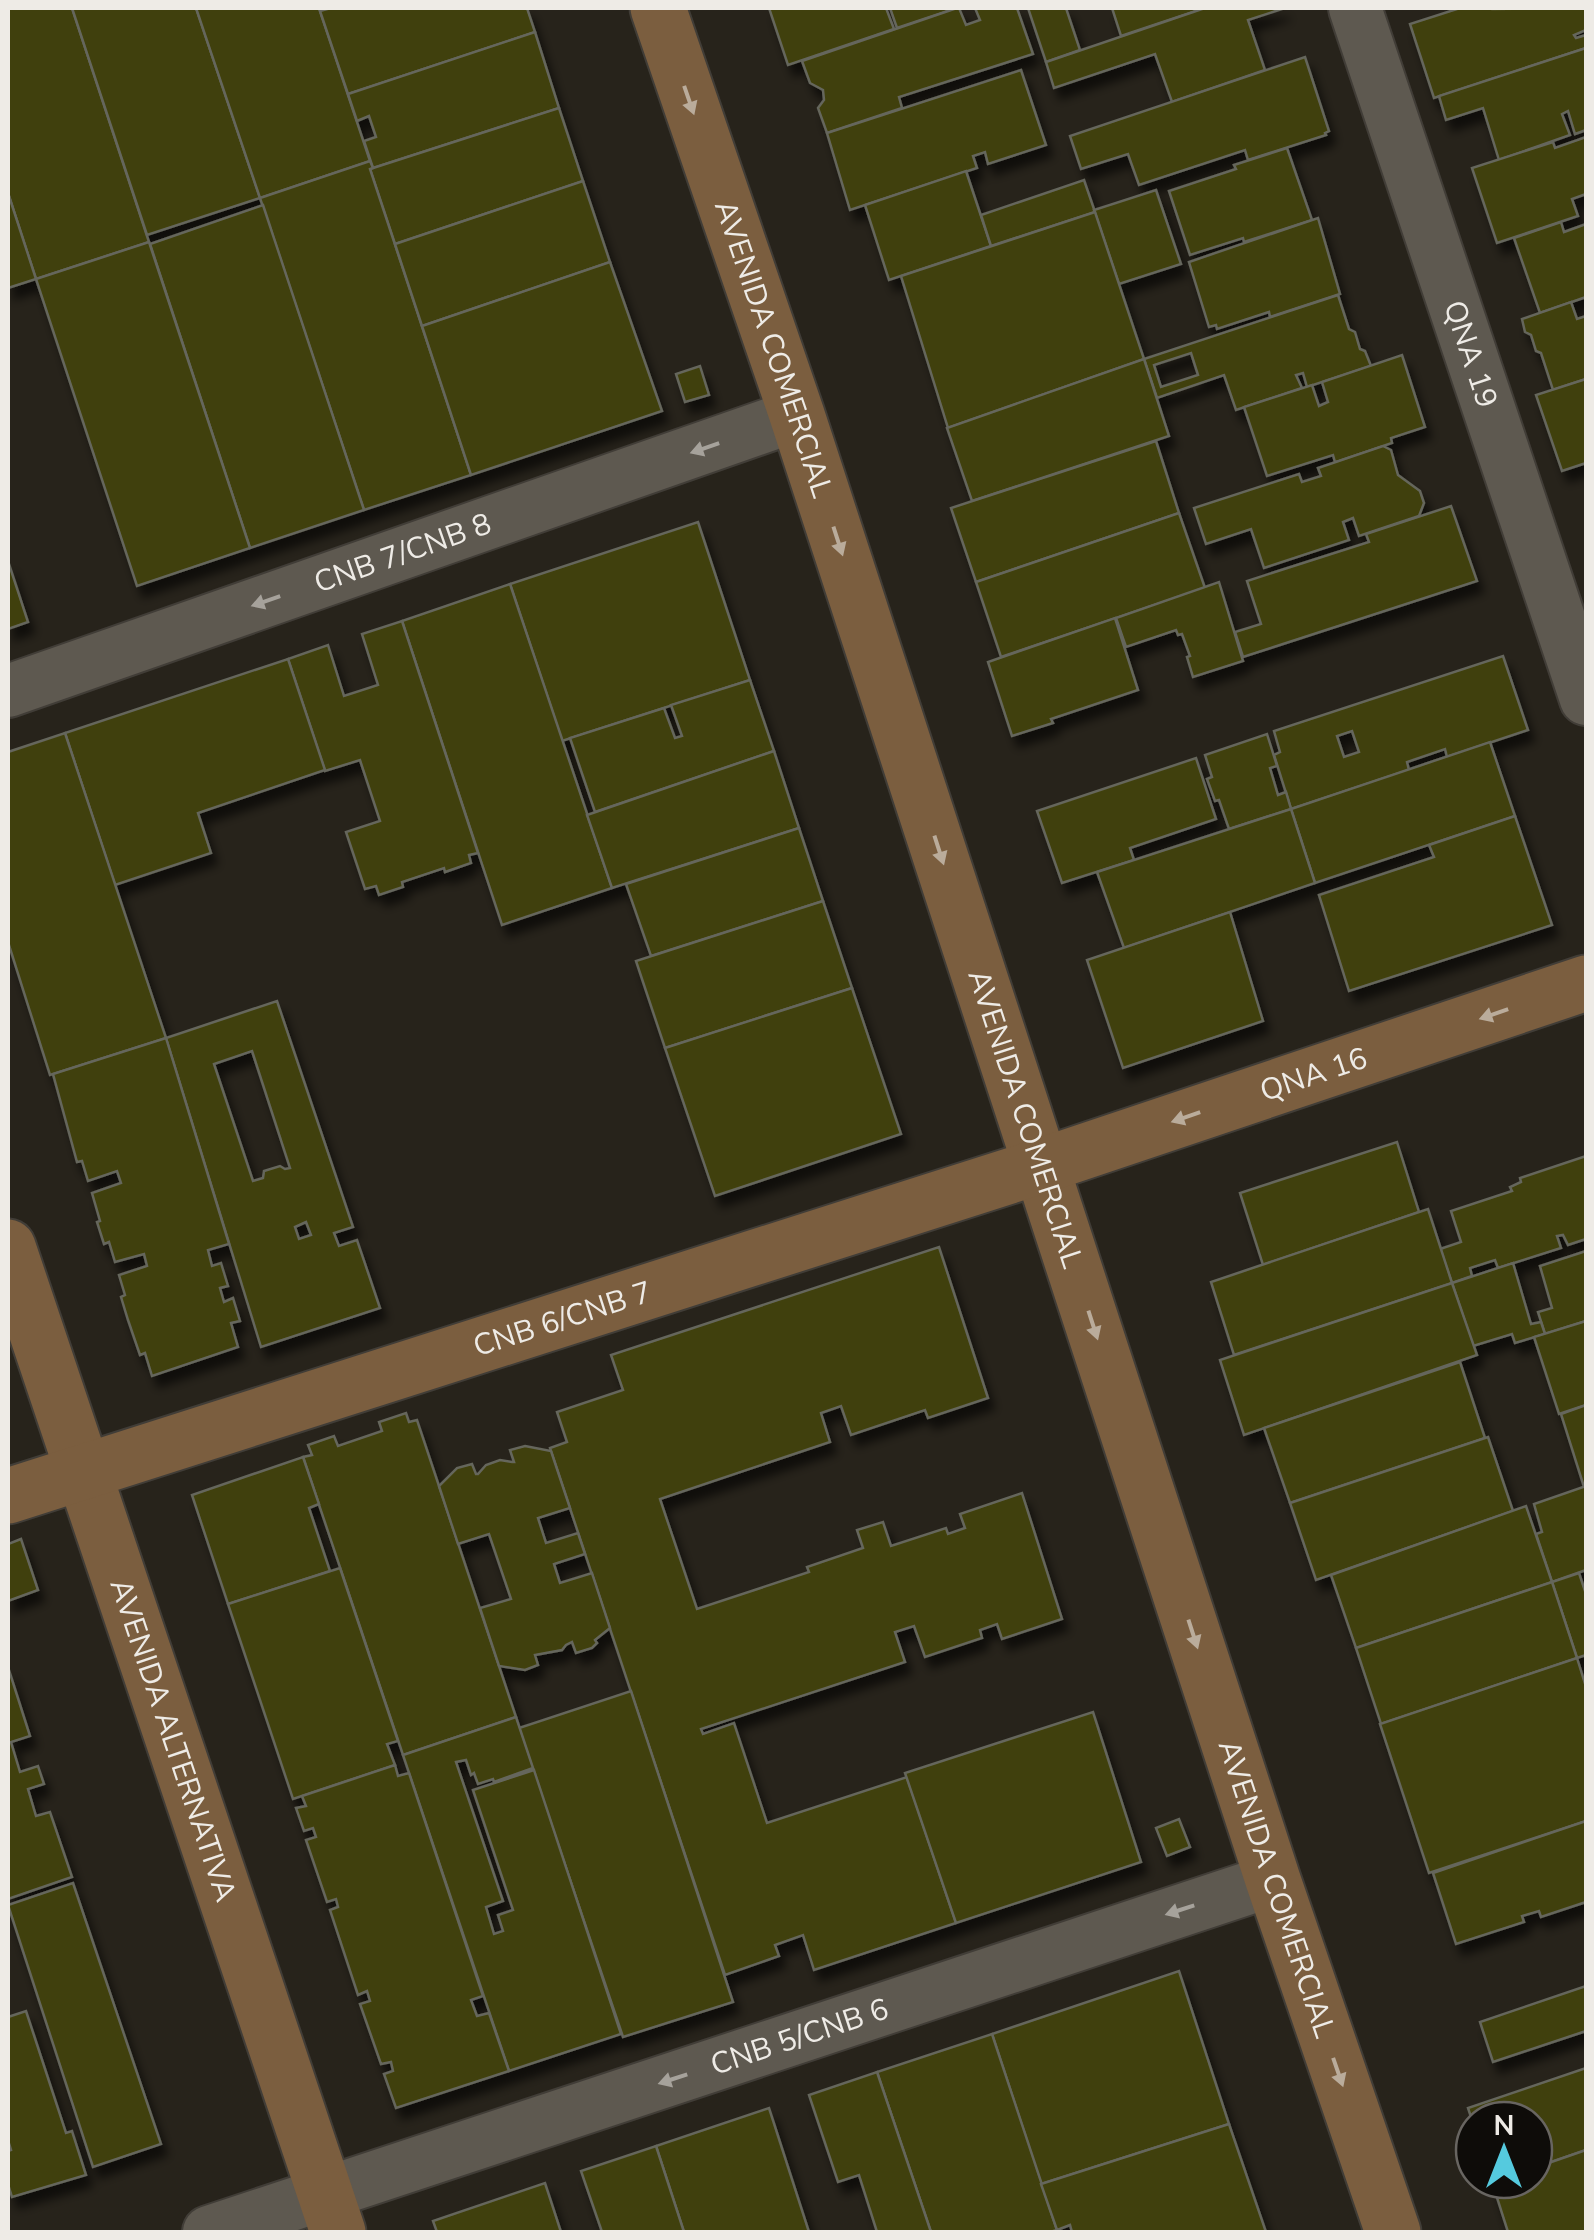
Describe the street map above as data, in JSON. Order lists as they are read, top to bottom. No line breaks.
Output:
{"streets":{"street":["AVENIDA COMERCIAL","QNA 19","CNB 7/CNB 8","QNA 16","CNB 6/CNB 7","AVENIDA ALTERNATIVA","CNB 5/CNB 6"]},"crossings":[["AVENIDA COMERCIAL","CNB 7/CNB 8"],["AVENIDA COMERCIAL","QNA 16"],["AVENIDA COMERCIAL","CNB 6/CNB 7"],["AVENIDA COMERCIAL","CNB 5/CNB 6"],["QNA 16","CNB 6/CNB 7"],["CNB 6/CNB 7","AVENIDA ALTERNATIVA"],["AVENIDA ALTERNATIVA","CNB 5/CNB 6"]],"one_way":["AVENIDA COMERCIAL","CNB 7/CNB 8","QNA 16","CNB 5/CNB 6"],"north":"top"}
